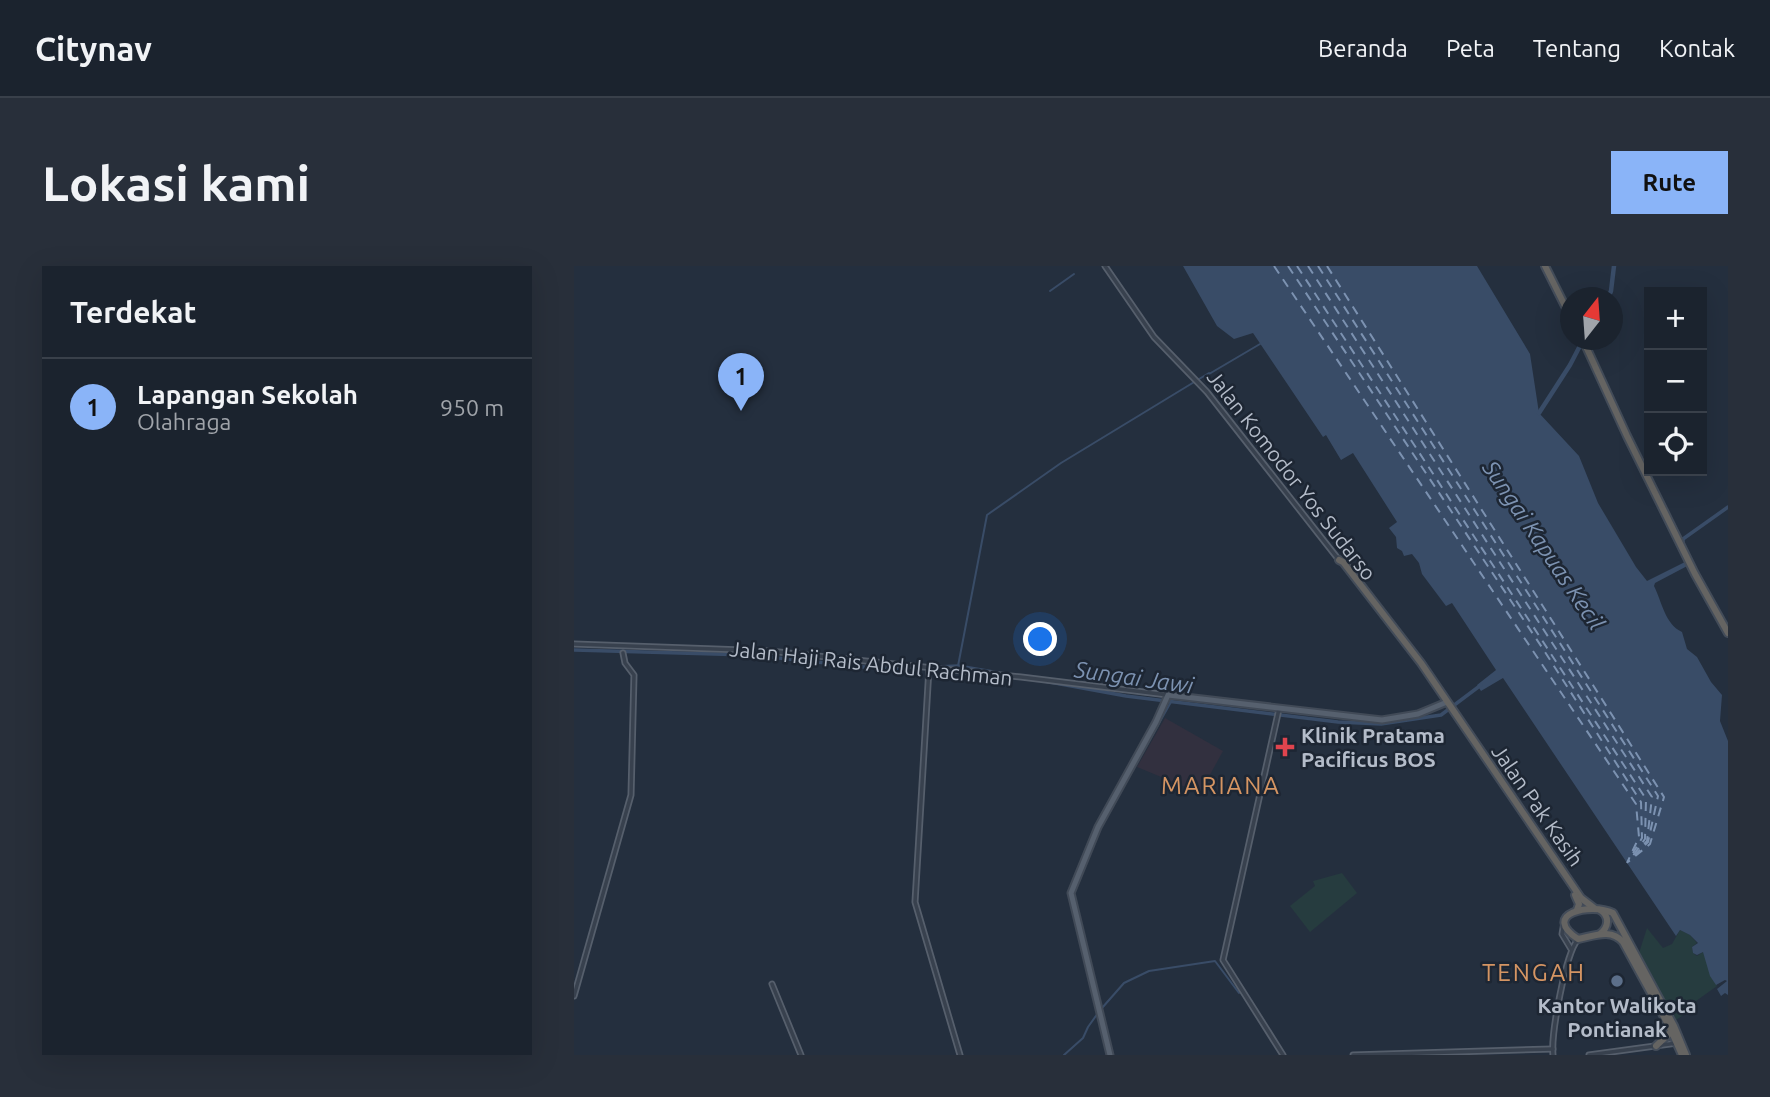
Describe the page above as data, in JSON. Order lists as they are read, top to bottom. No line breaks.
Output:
{"streets":{"highway":["Jalan Komodor Yos Sudarso","Jalan Pak Kasih"],"street":["Jalan Haji Rais Abdul Rachman"]},"crossings":[["Jalan Komodor Yos Sudarso","Jalan Pak Kasih"]],"districts":["MARIANA","TENGAH"],"water":["Sungai Kapuas Kecil","Sungai Jawi"],"places":{"health":["Klinik Pratama Pacificus BOS"],"other":["Kantor Walikota Pontianak"]},"north":"top","page":{"header":"Citynav","nav":["Beranda","Peta","Tentang","Kontak"],"buttons":"Rute","title":"Lokasi kami","heading":"Terdekat","map_buttons":["+","−"],"pins":"1","list":[{"mark":"1","name":"Lapangan Sekolah","note":"Olahraga","value":"950 m"}]}}
